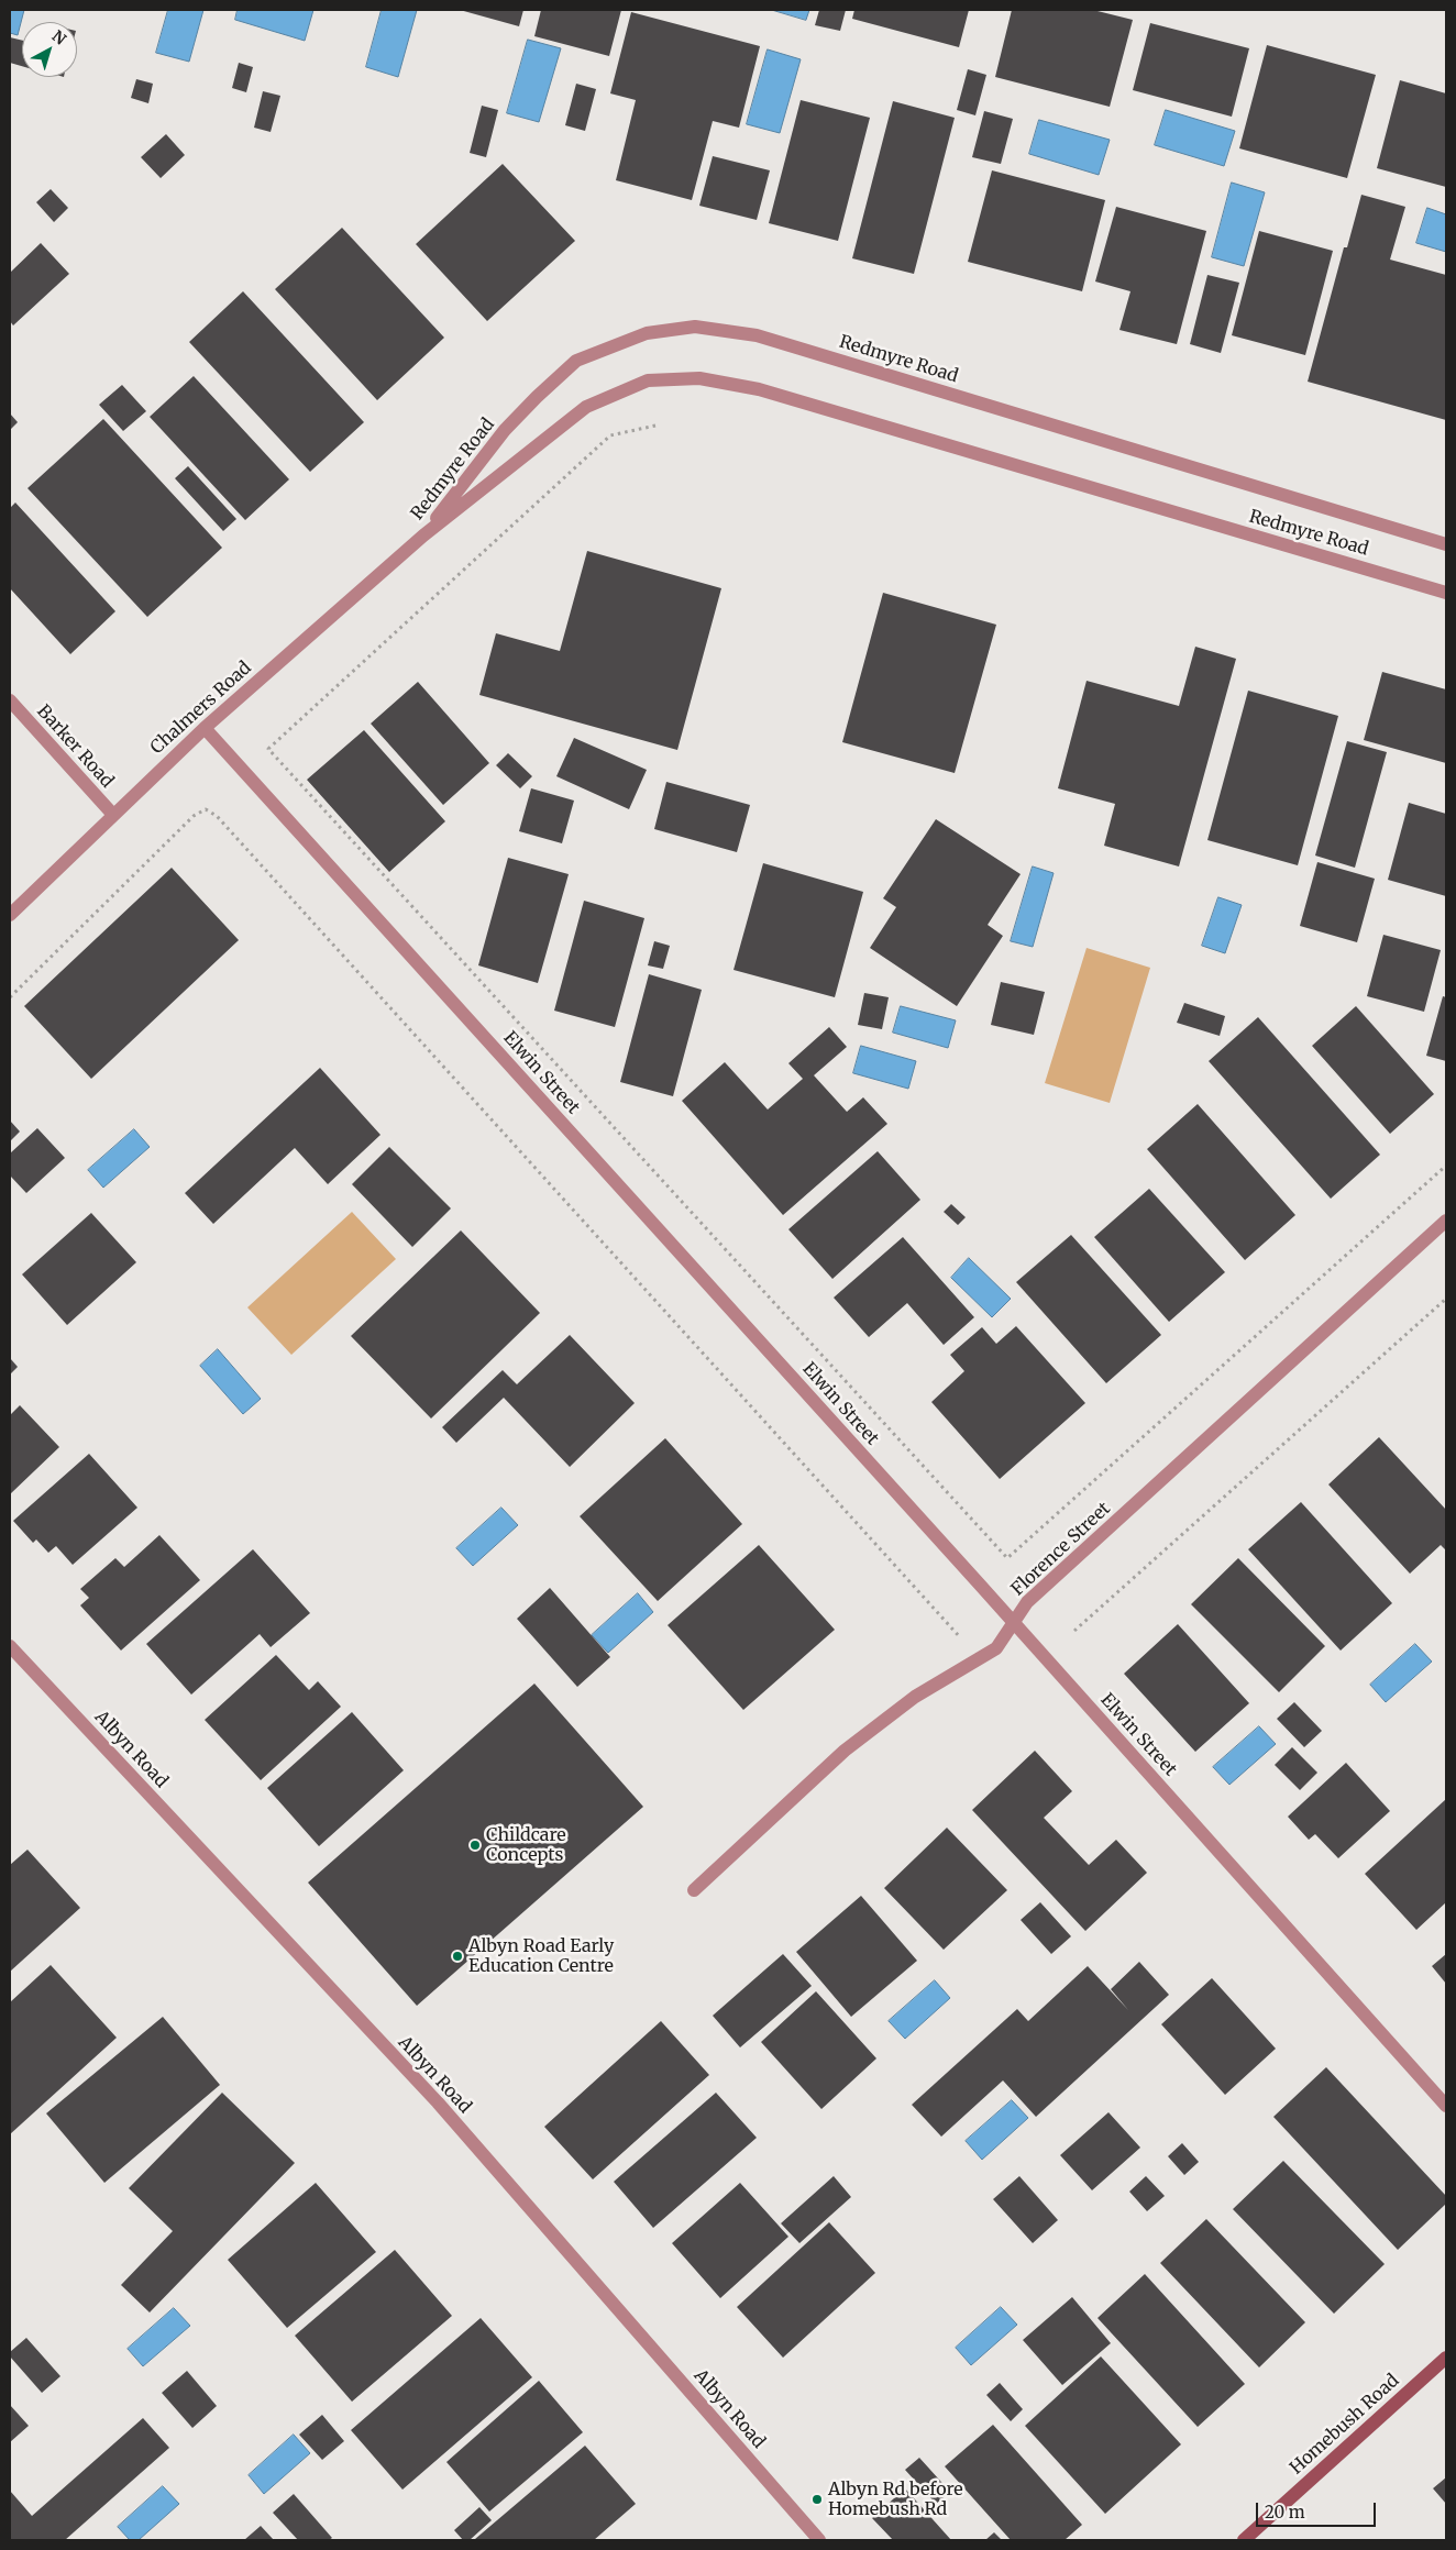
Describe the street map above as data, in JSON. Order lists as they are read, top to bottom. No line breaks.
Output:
{"streets":{"main road":["Homebush Road"],"street":["Redmyre Road","Chalmers Road","Barker Road","Elwin Street","Florence Street","Albyn Road"]},"crossings":[["Redmyre Road","Chalmers Road"],["Chalmers Road","Barker Road"],["Chalmers Road","Elwin Street"],["Elwin Street","Florence Street"]],"places":["Childcare Concepts","Albyn Road Early Education Centre","Albyn Rd before Homebush Rd"],"scale_bar":"20 m","north":"top right"}
